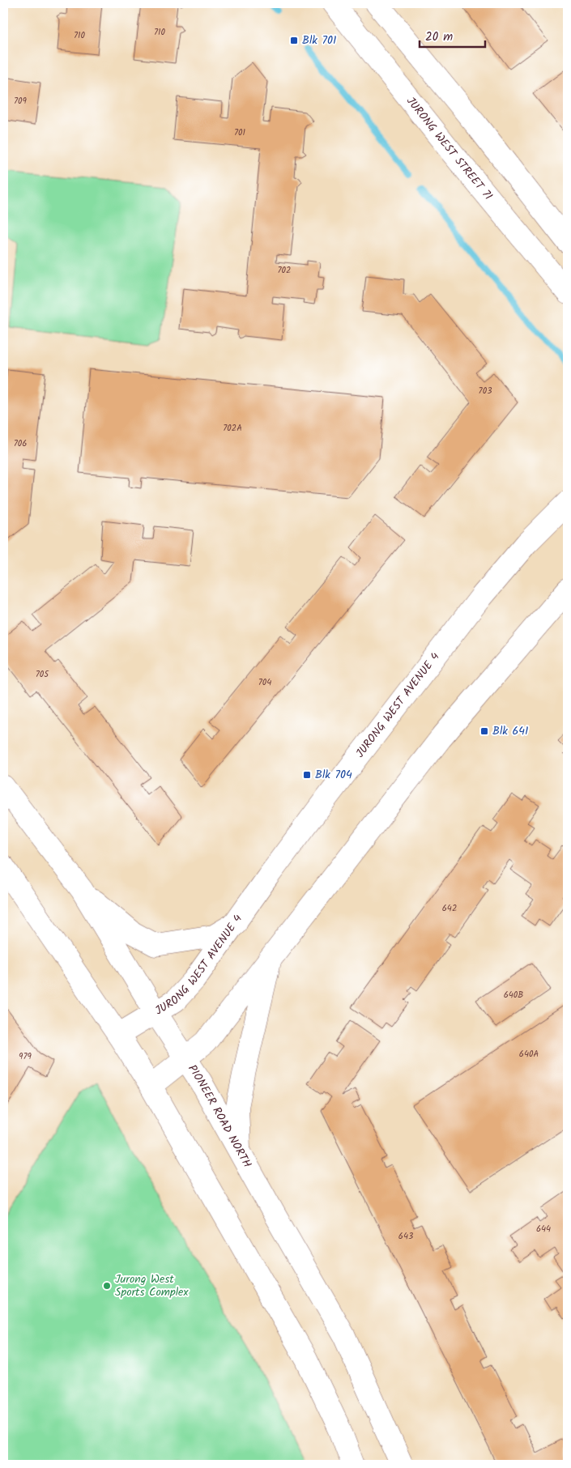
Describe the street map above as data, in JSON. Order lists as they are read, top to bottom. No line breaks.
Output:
{"streets":{"main road":["JURONG WEST STREET 71","JURONG WEST AVENUE 4","PIONEER ROAD NORTH"]},"crossings":[["JURONG WEST AVENUE 4","PIONEER ROAD NORTH"]],"places":{"transit":["Blk 701","Blk 641","Blk 704"],"other":["Jurong West Sports Complex"]},"house_numbers":["710","710","709","701","702","703","702A","706","705","704","642","640B","640A","979","644","643"],"scale_bar":"20 m"}
